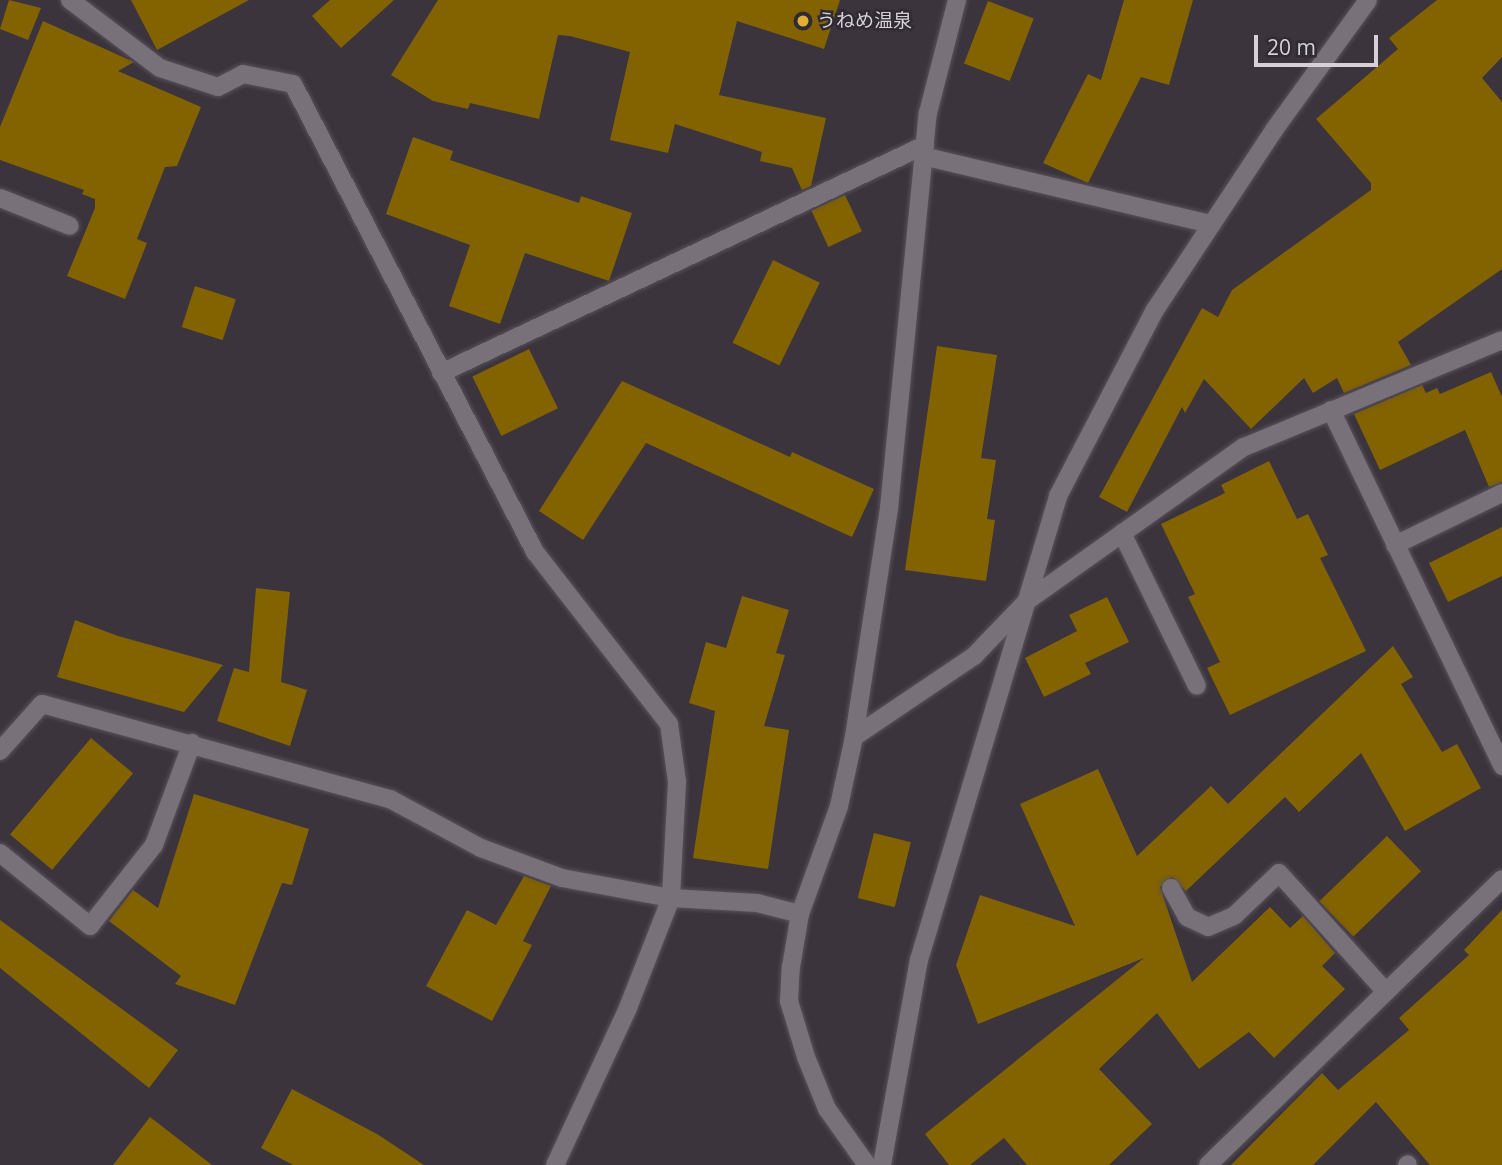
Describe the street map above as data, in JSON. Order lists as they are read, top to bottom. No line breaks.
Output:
{"places":["うねめ温泉"],"scale_bar":"20 m"}
